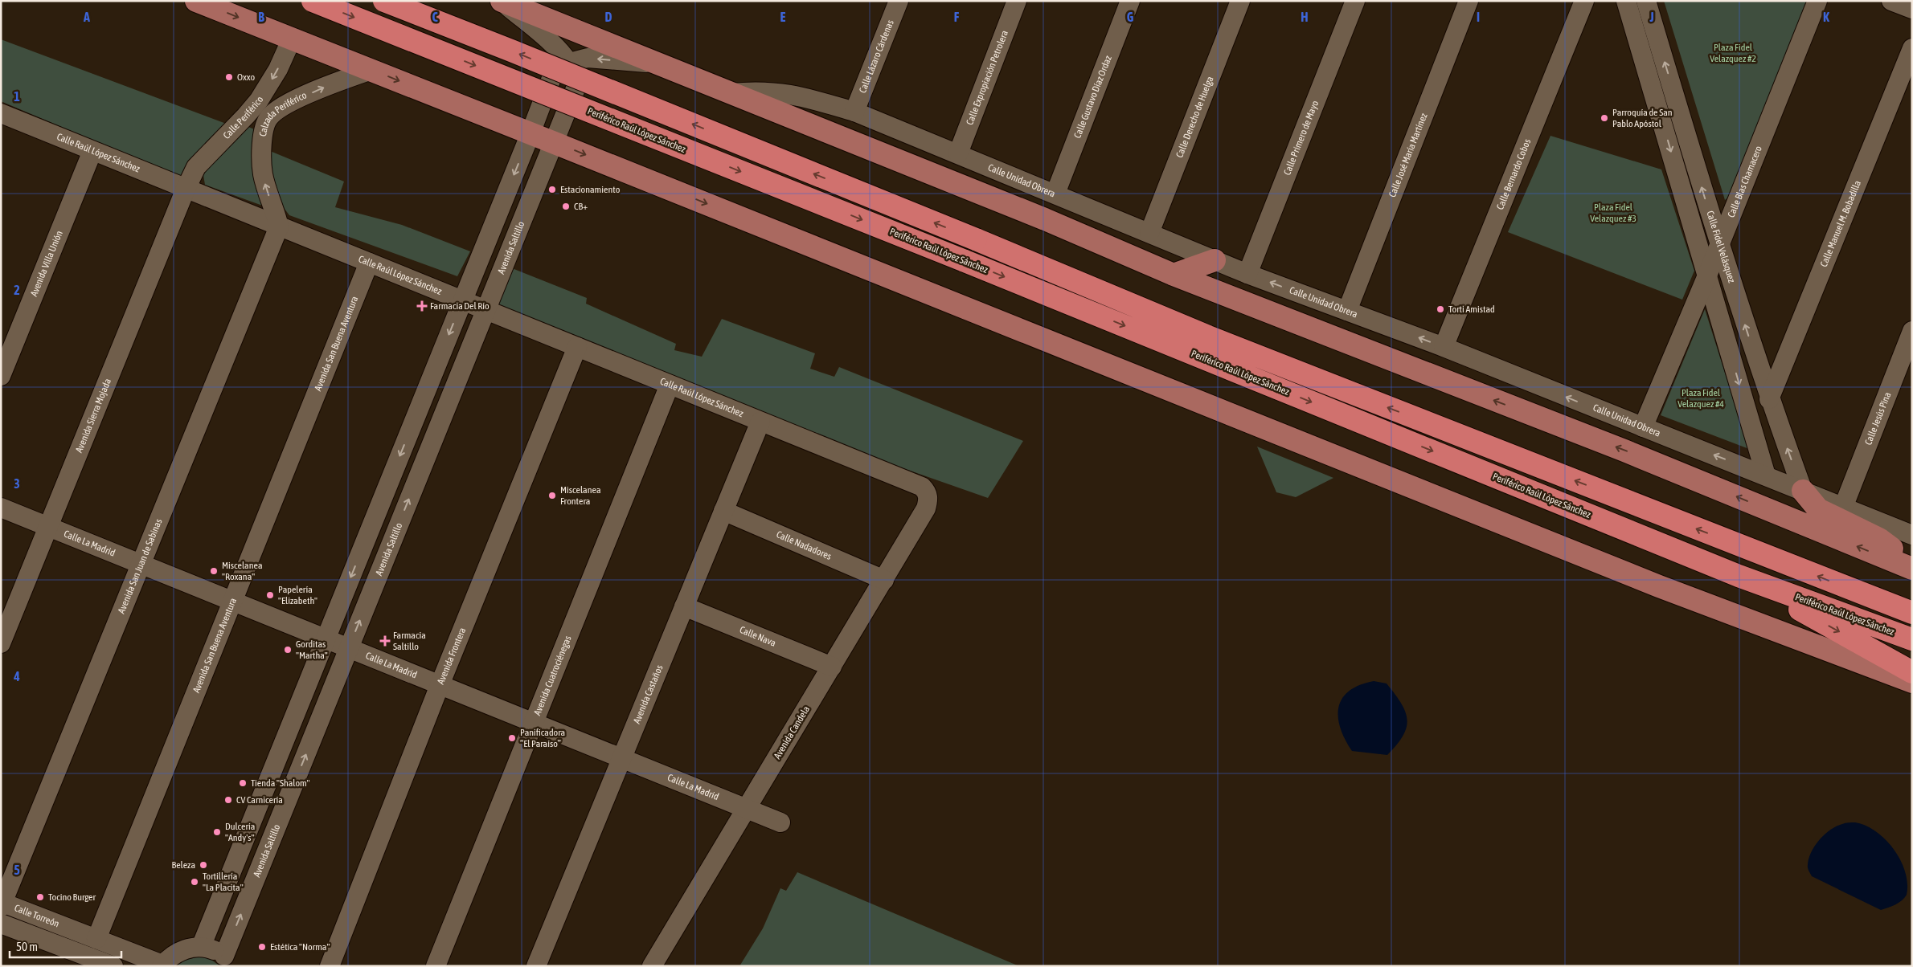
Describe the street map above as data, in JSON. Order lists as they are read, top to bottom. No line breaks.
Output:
{"streets":{"highway":["Periférico Raúl López Sánchez"],"street":["Calle Lázaro Cárdenas","Calle Expropiación Petrolera","Calle Gustavo Díaz Ordaz","Calle Periférico","Calzada Periférico","Calle Derecho de Huelga","Calle Primero de Mayo","Calle Raúl López Sánchez","Calle José María Martínez","Calle Bernardo Cobos","Calle Unidad Obrera","Calle Blas Chamacero","Calle Manuel M. Bobadilla","Avenida Saltillo","Calle Fidel Velásquez","Avenida Villa Unión","Avenida San Buena Aventura","Avenida Sierra Mojada","Calle Jesús Pina","Calle La Madrid","Calle Nadadores","Avenida San Juan de Sabinas","Calle Nava","Avenida Frontera","Avenida Cuatrociénegas","Avenida Castaños","Avenida Candela","Calle Torreón"]},"crossings":[["Calle Lázaro Cárdenas","Calle Unidad Obrera"],["Calle Expropiación Petrolera","Calle Unidad Obrera"],["Calle Gustavo Díaz Ordaz","Calle Unidad Obrera"],["Calle Periférico","Calle Raúl López Sánchez"],["Calle Periférico","Avenida Sierra Mojada"],["Calzada Periférico","Calle Raúl López Sánchez"],["Calzada Periférico","Avenida San Juan de Sabinas"],["Calle Derecho de Huelga","Calle Unidad Obrera"],["Calle Primero de Mayo","Calle Unidad Obrera"],["Calle Raúl López Sánchez","Avenida Saltillo"],["Calle Raúl López Sánchez","Avenida Villa Unión"],["Calle Raúl López Sánchez","Avenida San Buena Aventura"],["Calle Raúl López Sánchez","Avenida Sierra Mojada"],["Calle Raúl López Sánchez","Avenida San Juan de Sabinas"],["Calle Raúl López Sánchez","Avenida Frontera"],["Calle Raúl López Sánchez","Avenida Cuatrociénegas"],["Calle Raúl López Sánchez","Avenida Castaños"],["Calle Raúl López Sánchez","Avenida Candela"],["Calle José María Martínez","Calle Unidad Obrera"],["Calle Bernardo Cobos","Calle Unidad Obrera"],["Calle Unidad Obrera","Calle Blas Chamacero"],["Calle Unidad Obrera","Calle Fidel Velásquez"],["Calle Unidad Obrera","Calle Jesús Pina"],["Calle Blas Chamacero","Calle Fidel Velásquez"],["Calle Manuel M. Bobadilla","Calle Fidel Velásquez"],["Avenida Saltillo","Calle La Madrid"],["Avenida San Buena Aventura","Calle La Madrid"],["Avenida San Buena Aventura","Calle Torreón"],["Avenida Sierra Mojada","Calle La Madrid"],["Calle La Madrid","Avenida San Juan de Sabinas"],["Calle La Madrid","Avenida Frontera"],["Calle La Madrid","Avenida Cuatrociénegas"],["Calle La Madrid","Avenida Castaños"],["Calle La Madrid","Avenida Candela"],["Calle Nadadores","Avenida Castaños"],["Calle Nadadores","Avenida Candela"],["Avenida San Juan de Sabinas","Calle Torreón"],["Calle Nava","Avenida Castaños"],["Calle Nava","Avenida Candela"]],"one_way":["Calle Periférico","Calzada Periférico","Calle Unidad Obrera"],"parks":["Plaza Fidel Velazquez #2","Plaza Fidel Velazquez #3","Plaza Fidel Velazquez #4"],"places":{"other":["Oxxo","Parroquía de San Pablo Apóstol","Estacionamiento","CB+","Torti Amistad","Miscelanea Frontera","Miscelanea \"Roxana\"","Papelería \"Elizabeth\"","Gorditas \"Martha\"","Panificadora “El Paraíso”","Tienda \"Shalom\"","CV Carnicería","Dulcería \"Andy's\"","Beleza","Tortillería \"La Placita\"","Tocino Burger","Estética \"Norma\""],"health":["Farmacia Del Río","Farmacia Saltillo"]},"scale_bar":"50 m","grid":{"columns":["A","B","C","D","E","F","G","H","I","J","K"],"rows":["1","2","3","4","5"]}}
